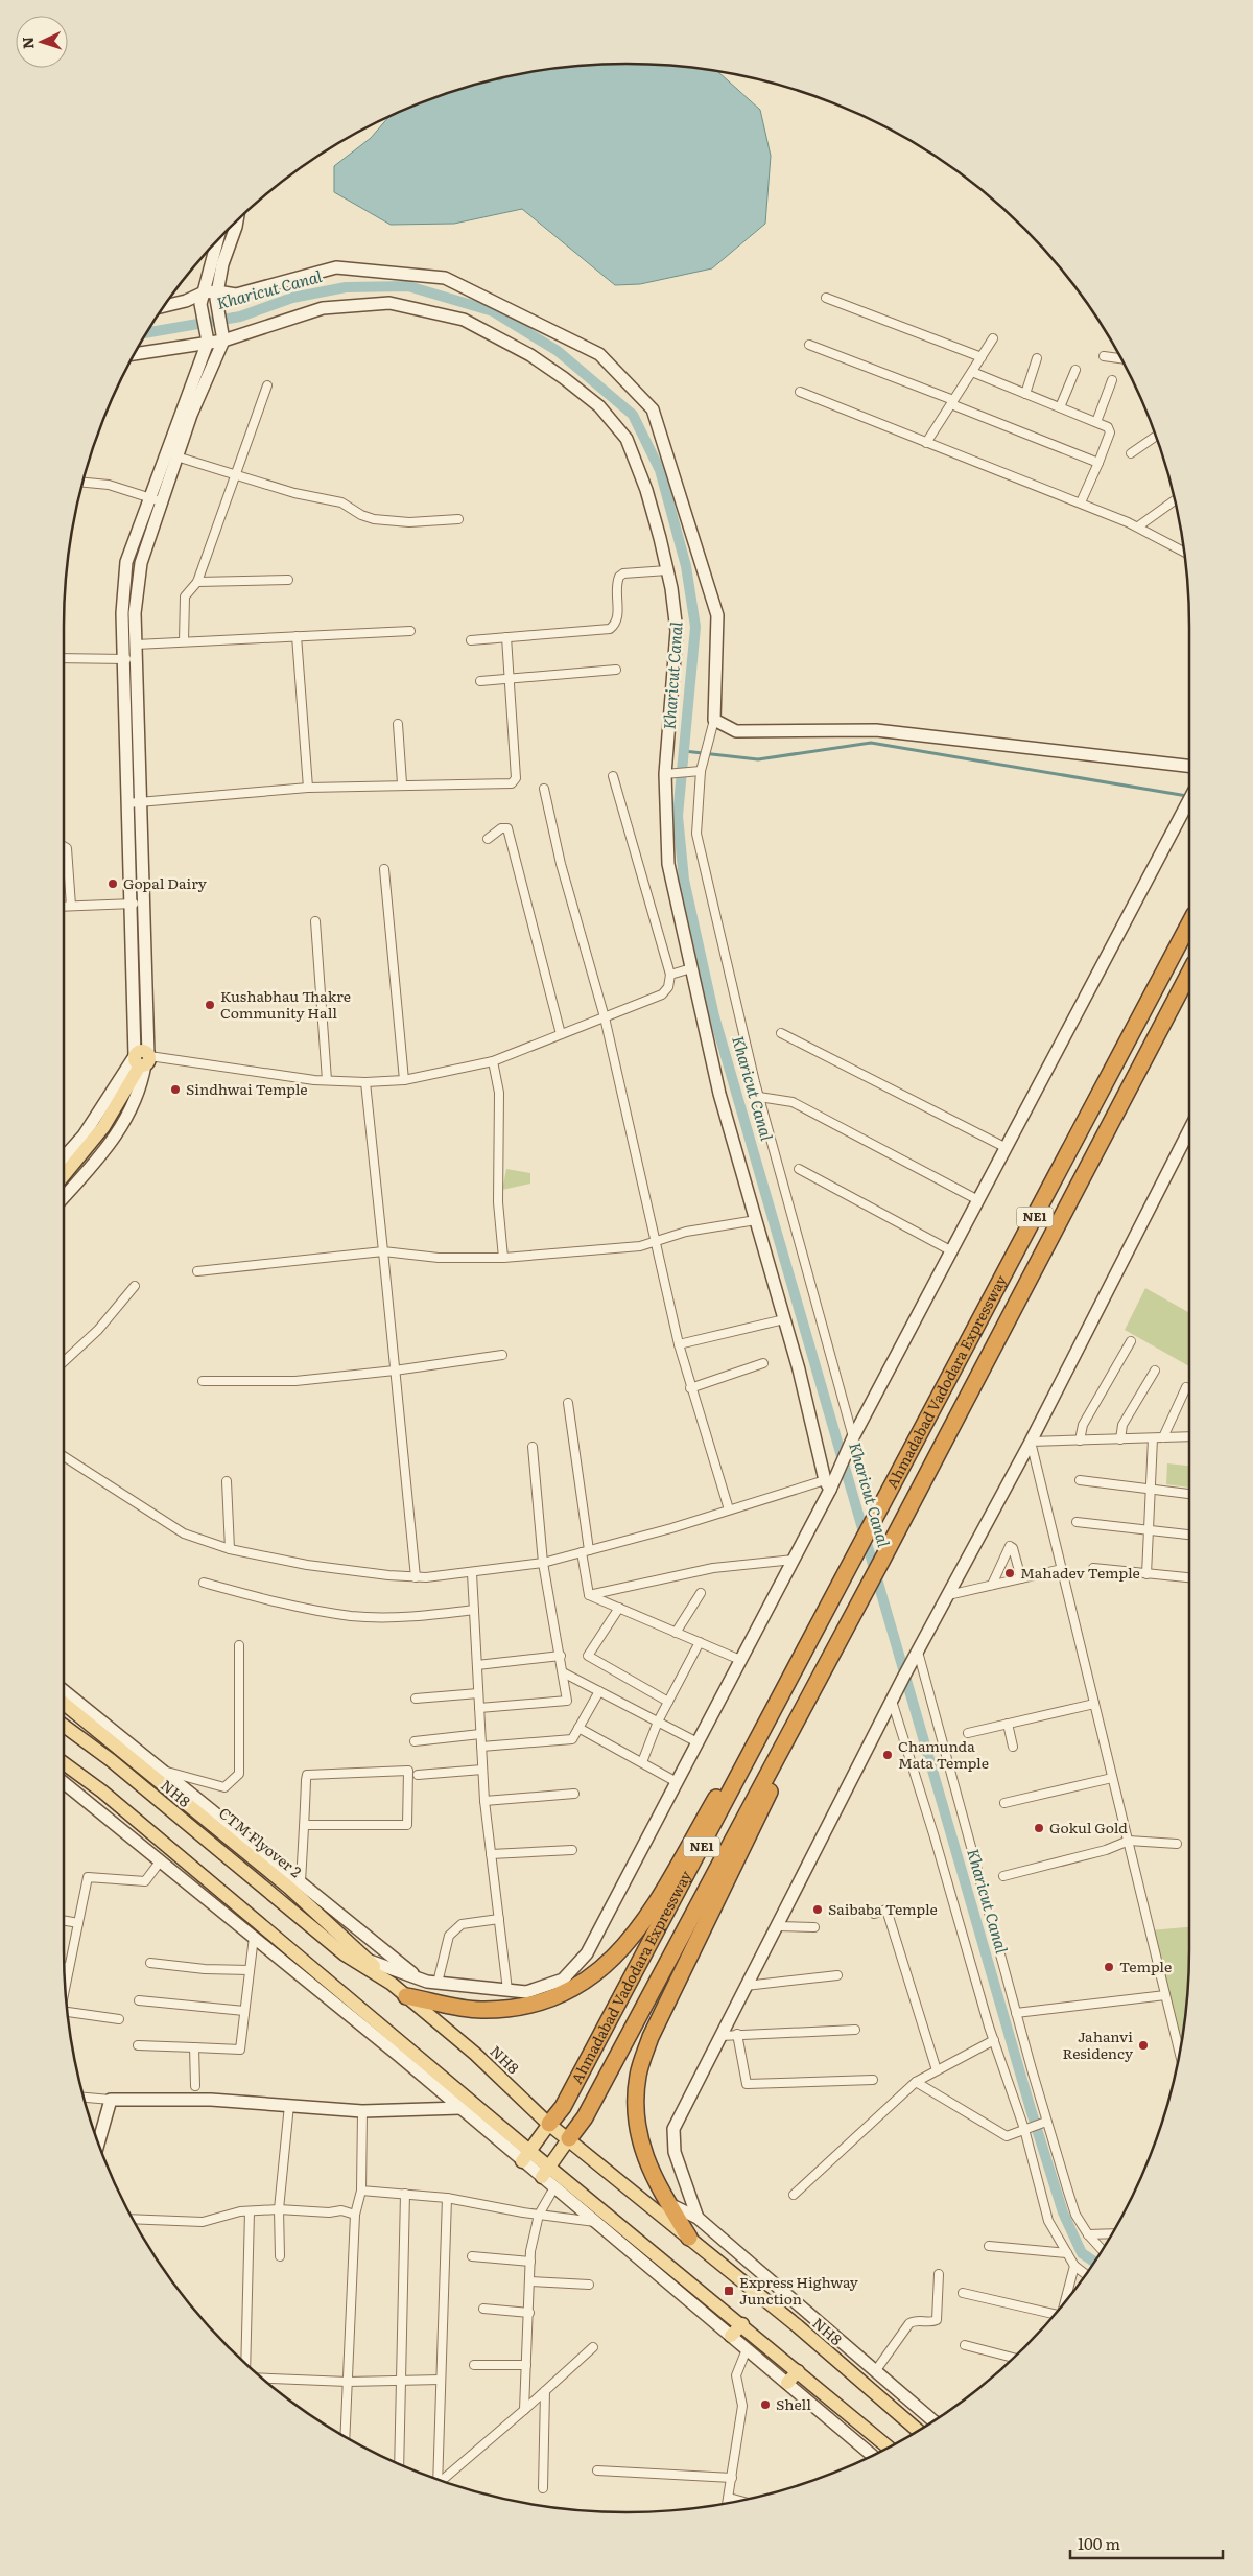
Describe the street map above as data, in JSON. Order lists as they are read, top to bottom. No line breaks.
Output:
{"streets":{"highway":["NE1","Ahmadabad Vadodara Expressway"],"main road":["NH8","CTM Flyover 2"]},"crossings":[["Ahmadabad Vadodara Expressway","NH8"],["NH8","CTM Flyover 2"]],"water":["Kharicut Canal"],"places":{"other":["Gopal Dairy","Kushabhau Thakre Community Hall","Sindhwai Temple","Mahadev Temple","Chamunda Mata Temple","Gokul Gold","Saibaba Temple","Temple","Jahanvi Residency","Shell"],"transit":["Express Highway Junction"]},"scale_bar":"100 m","north":"left"}
